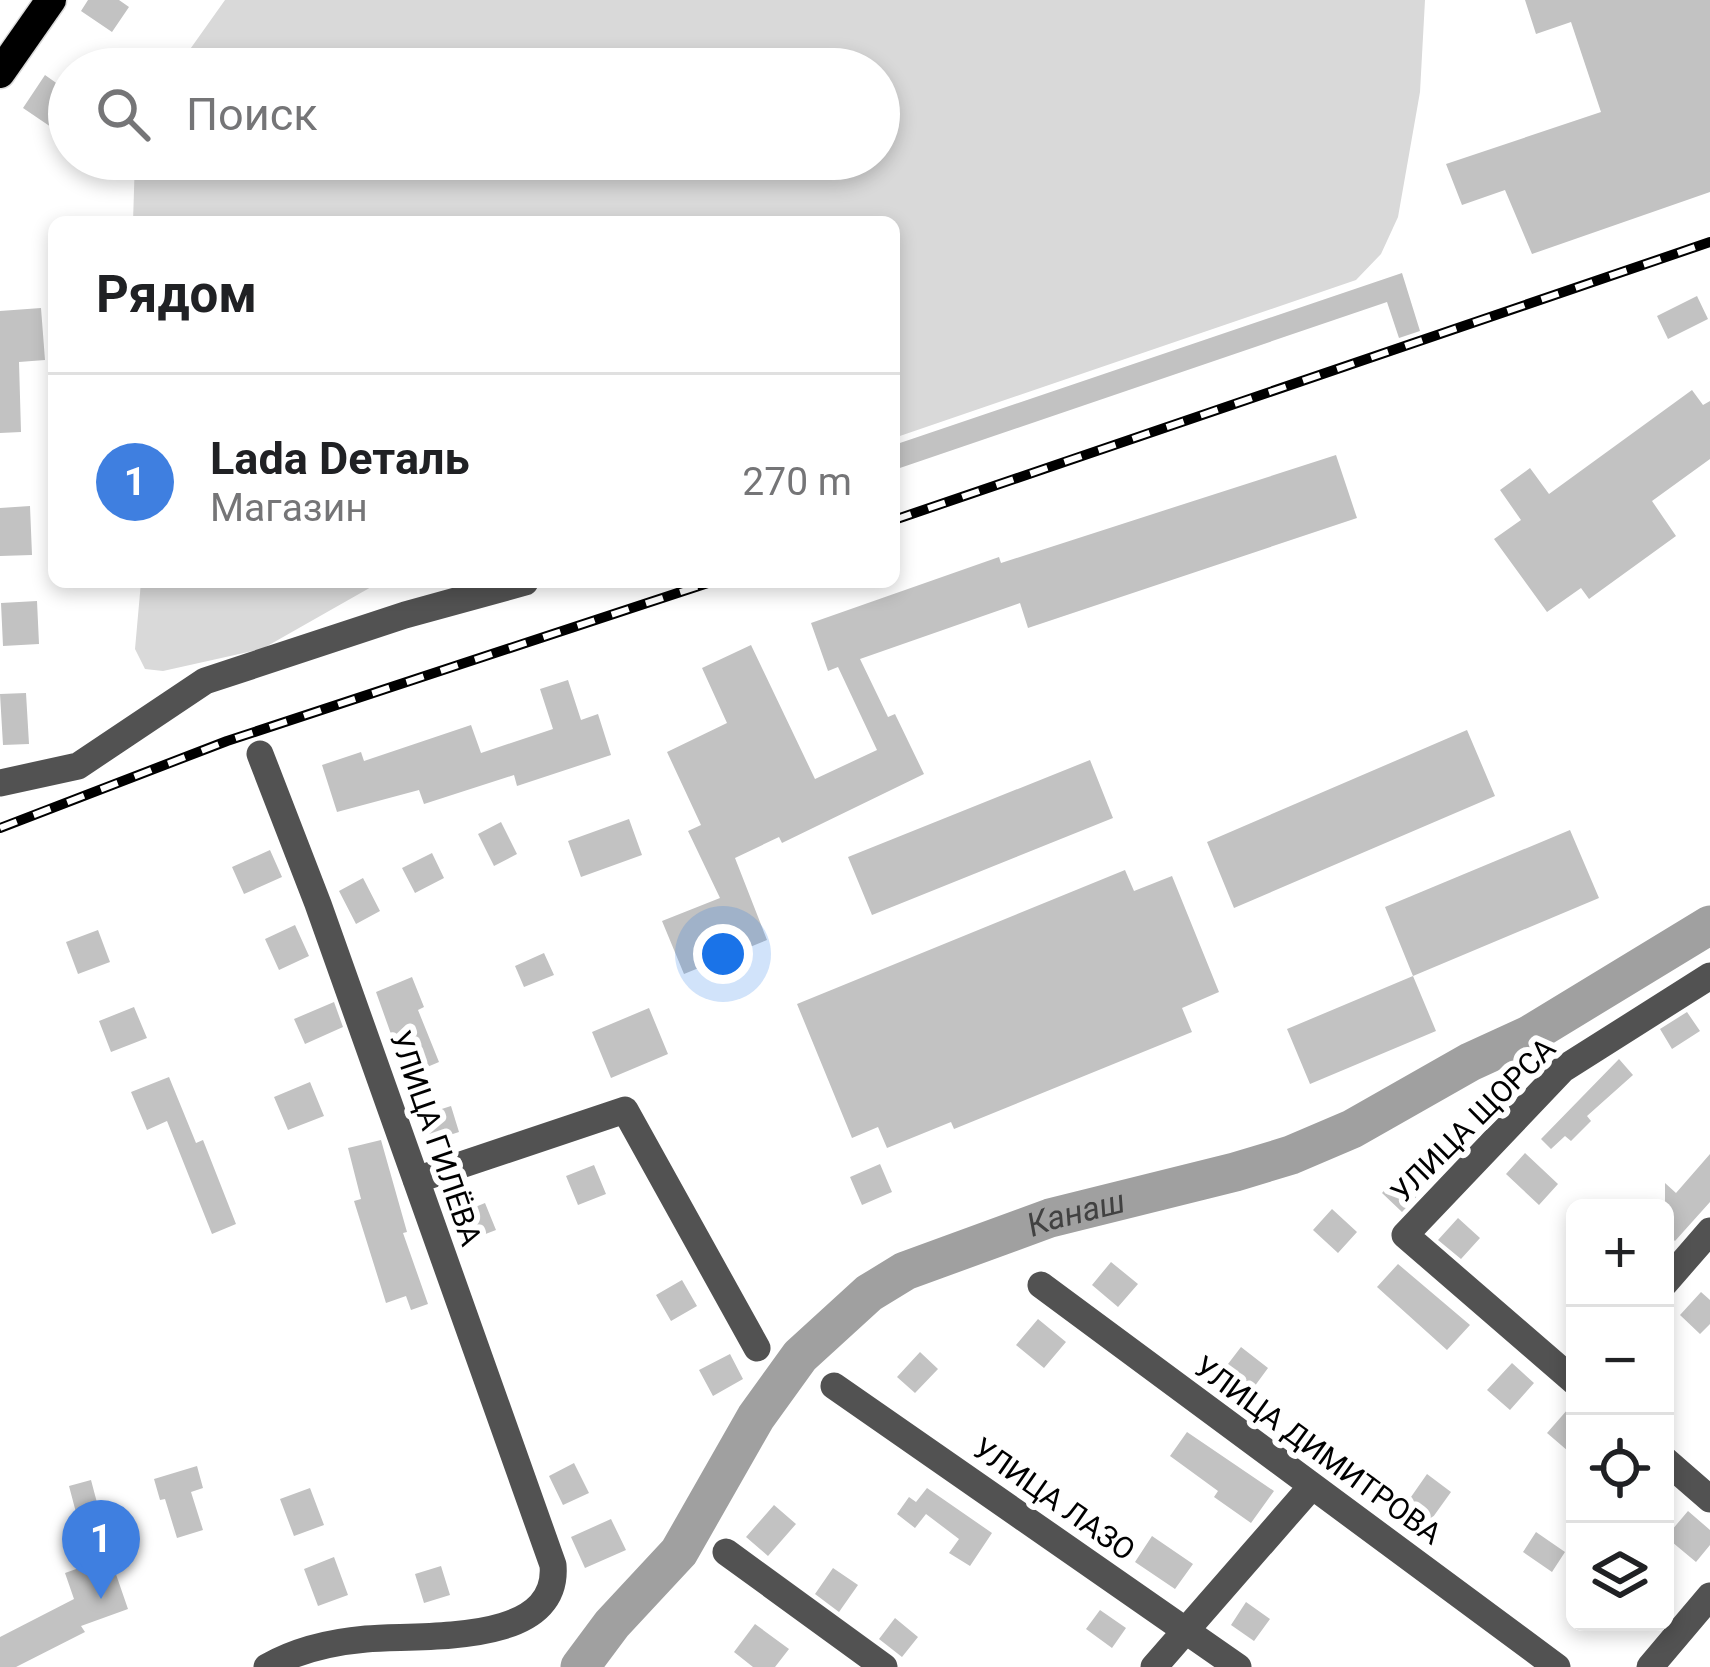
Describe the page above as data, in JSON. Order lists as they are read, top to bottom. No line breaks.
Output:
{"streets":{"street":["УЛИЦА ЩОРСА","УЛИЦА ГИЛЁВА","УЛИЦА ДИМИТРОВА","УЛИЦА ЛАЗО"]},"water":["Канаш"],"page":{"search":"Поиск","heading":"Рядом","list":[{"mark":"1","name":"Lada Dеталь","note":"Магазин","value":"270 m"}],"map_buttons":["+","−"],"pins":"1"}}
